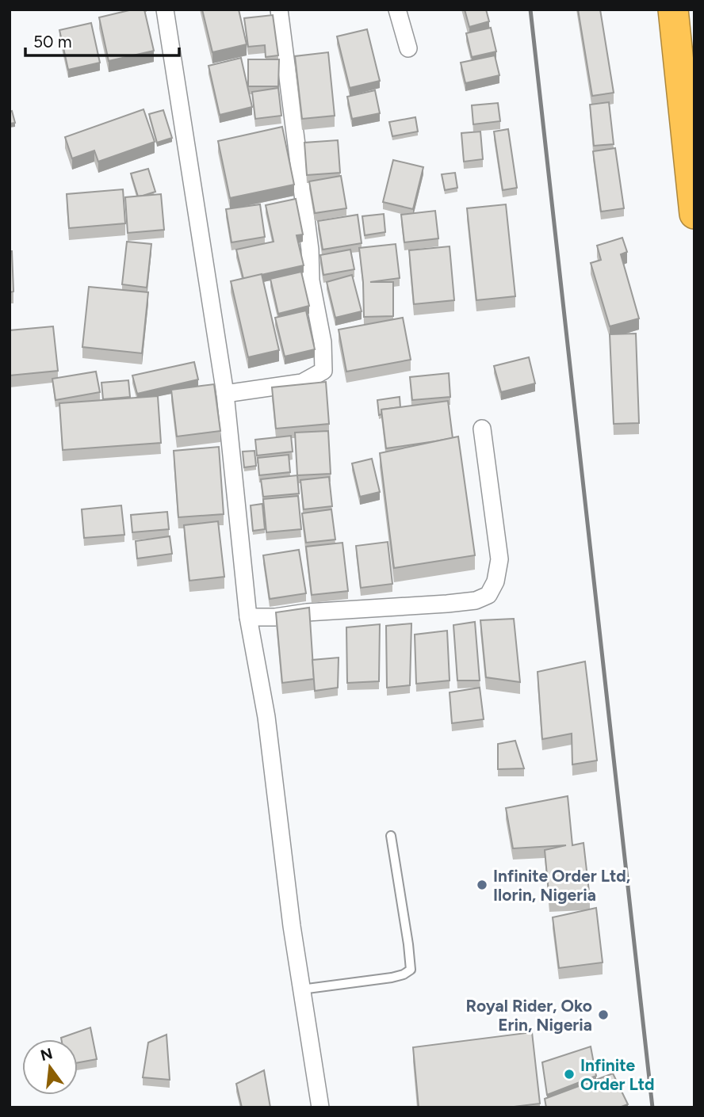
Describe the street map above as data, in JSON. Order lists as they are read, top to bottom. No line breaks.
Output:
{"places":["Infinite Order Ltd, Ilorin, Nigeria","Royal Rider, Oko Erin, Nigeria","Infinite Order Ltd"],"scale_bar":"50 m","north":"top"}
